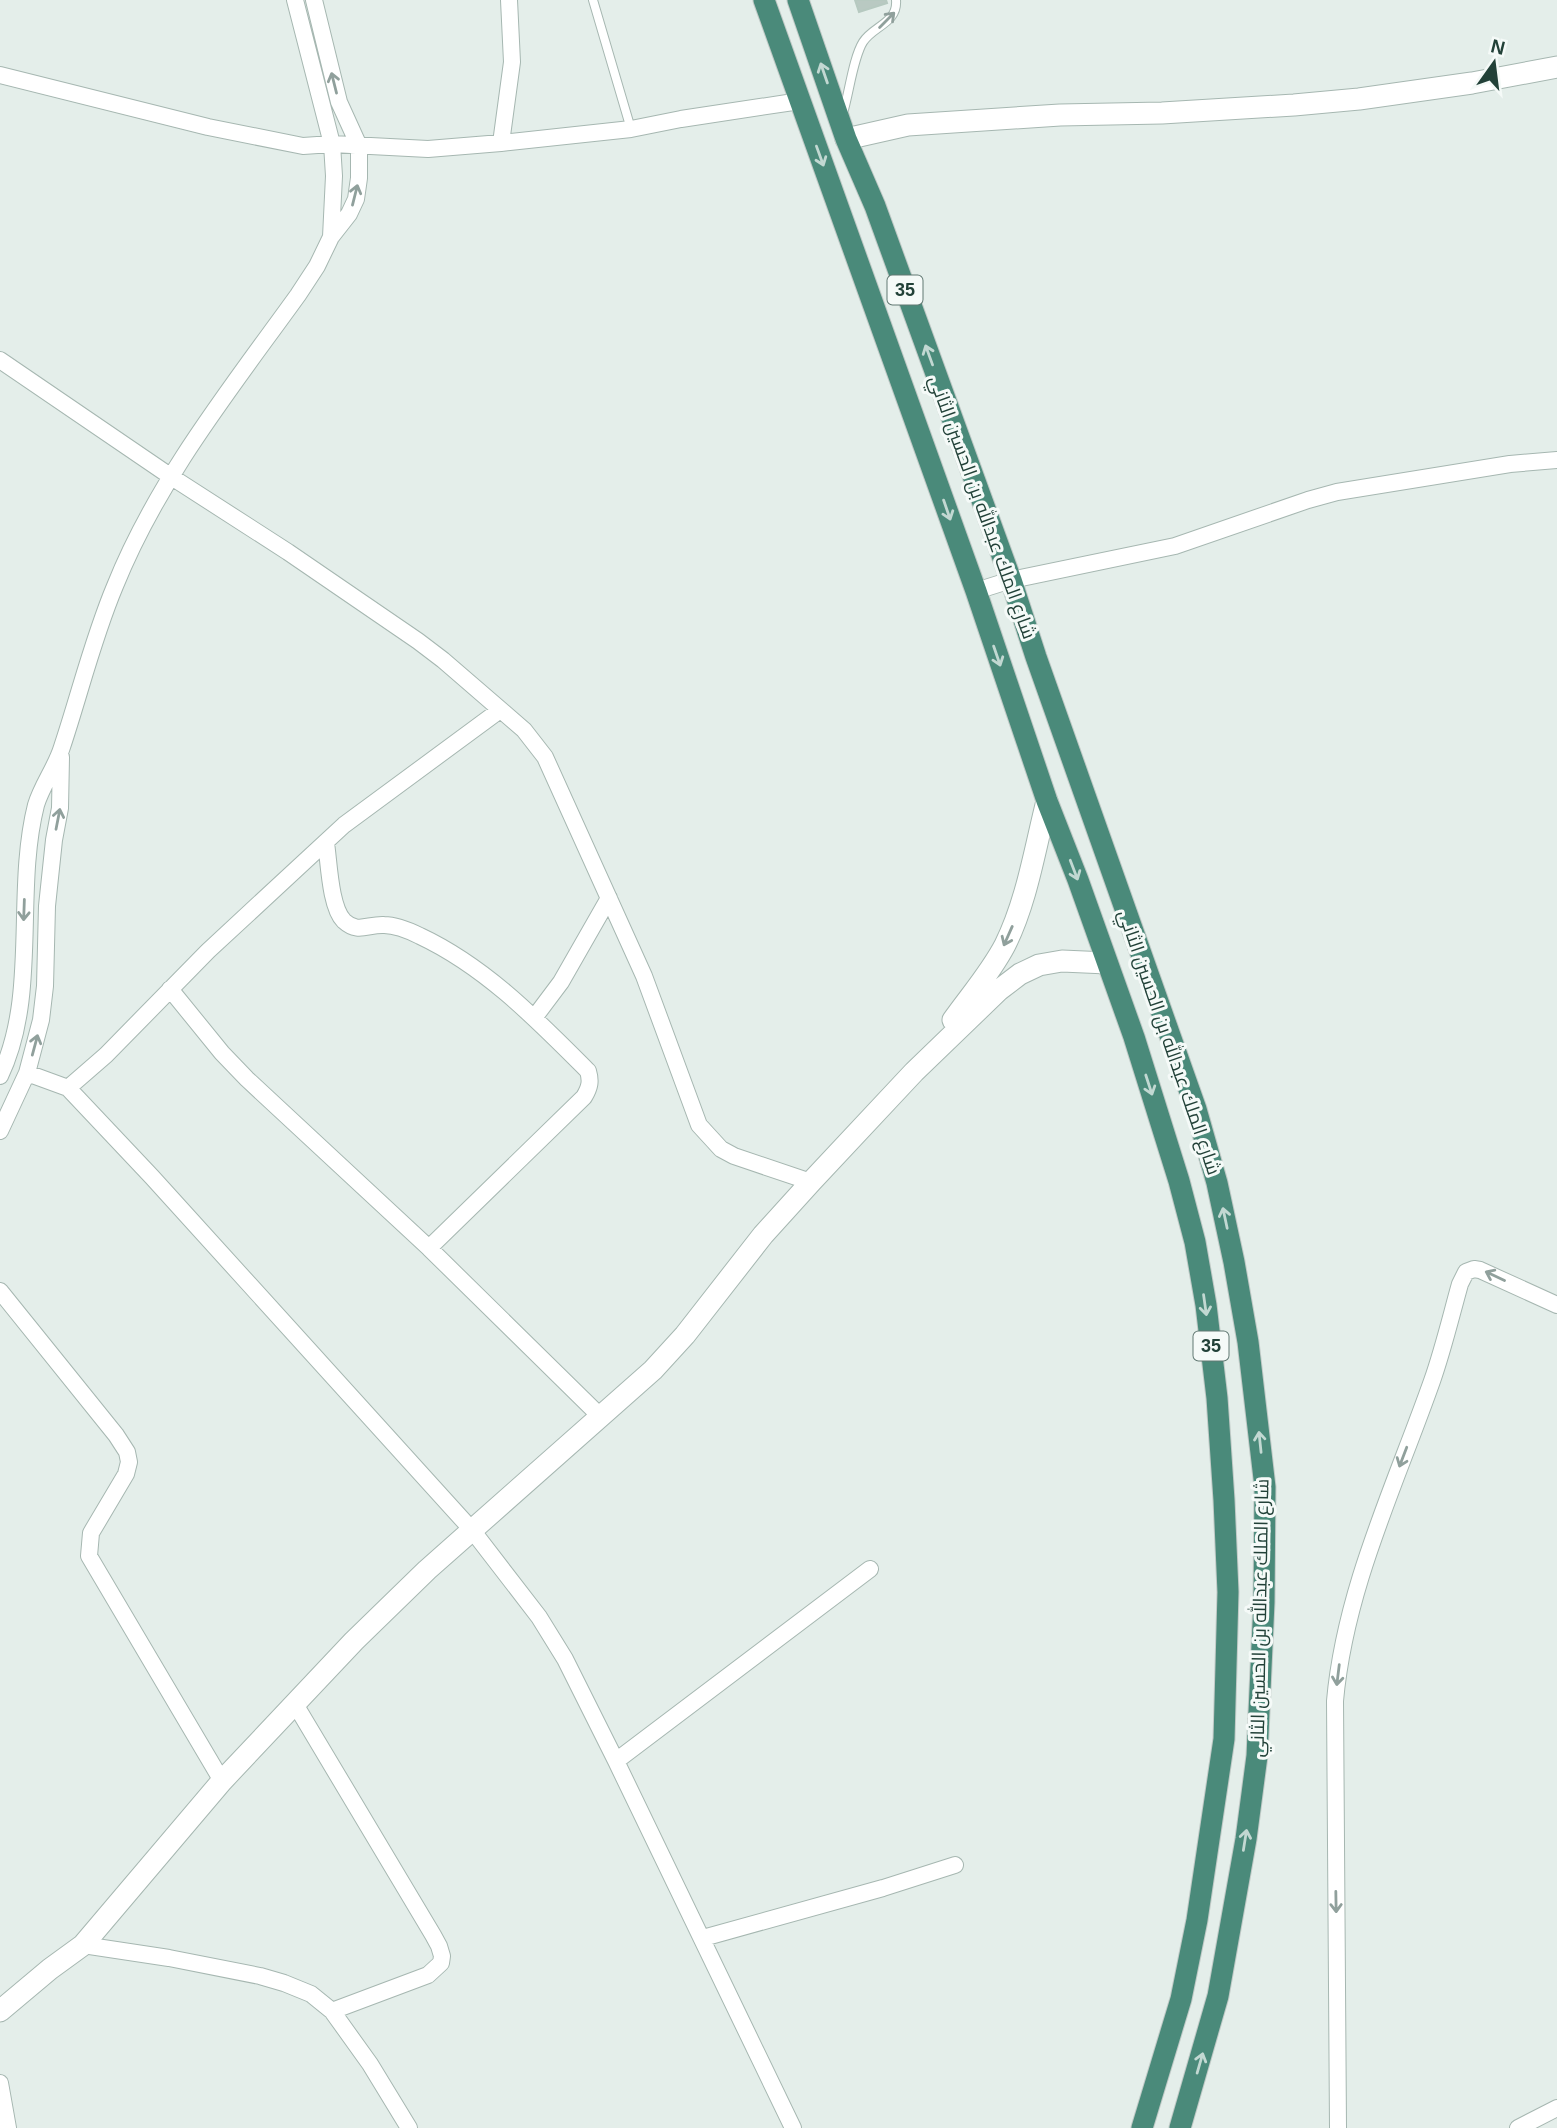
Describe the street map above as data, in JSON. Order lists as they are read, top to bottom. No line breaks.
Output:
{"streets":{"highway":["35","شارع الملك عبدالله بن الحسين الثاني"]},"north":"top"}
